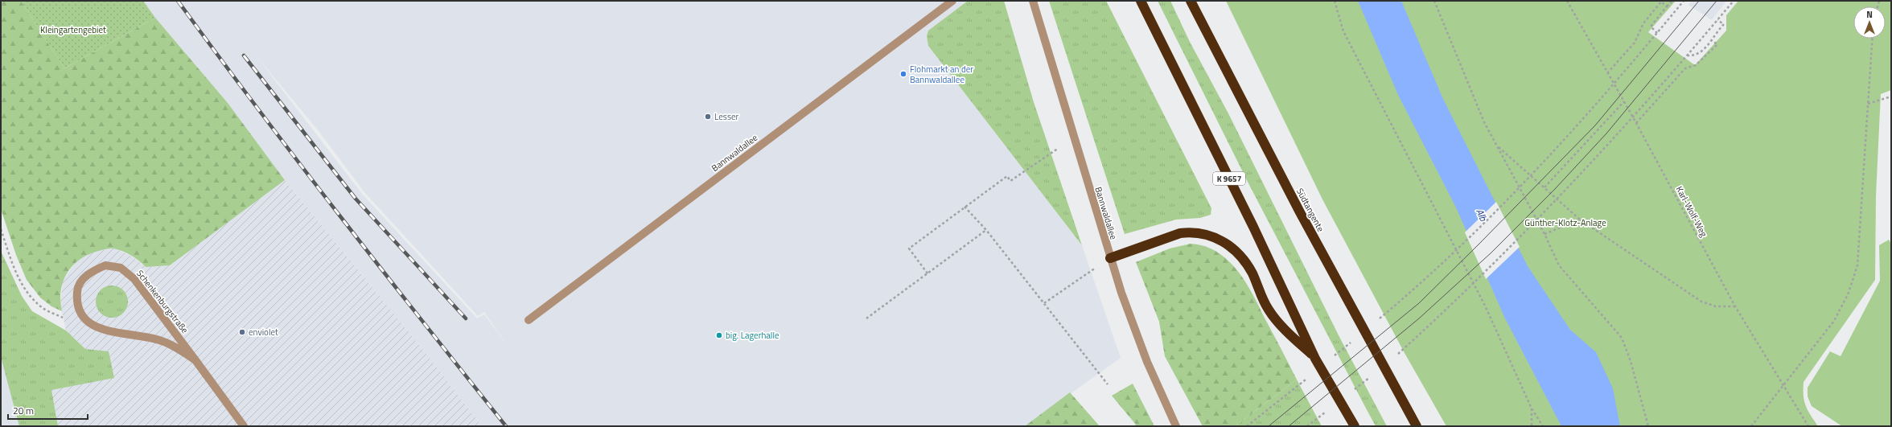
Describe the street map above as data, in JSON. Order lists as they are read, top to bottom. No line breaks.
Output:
{"streets":{"highway":["K 9657","Südtangente"],"street":["Bannwaldallee","Schenkenburgstraße"],"path":["Karl-Wolf-Weg"]},"crossings":[["Bannwaldallee","K 9657"]],"water":["Alb"],"parks":["Kleingartengebiet","Günther-Klotz-Anlage"],"places":["Flohmarkt an der Bannwaldallee","Lesser","enviolet","big. Lagerhalle"],"scale_bar":"20 m","north":"top"}
